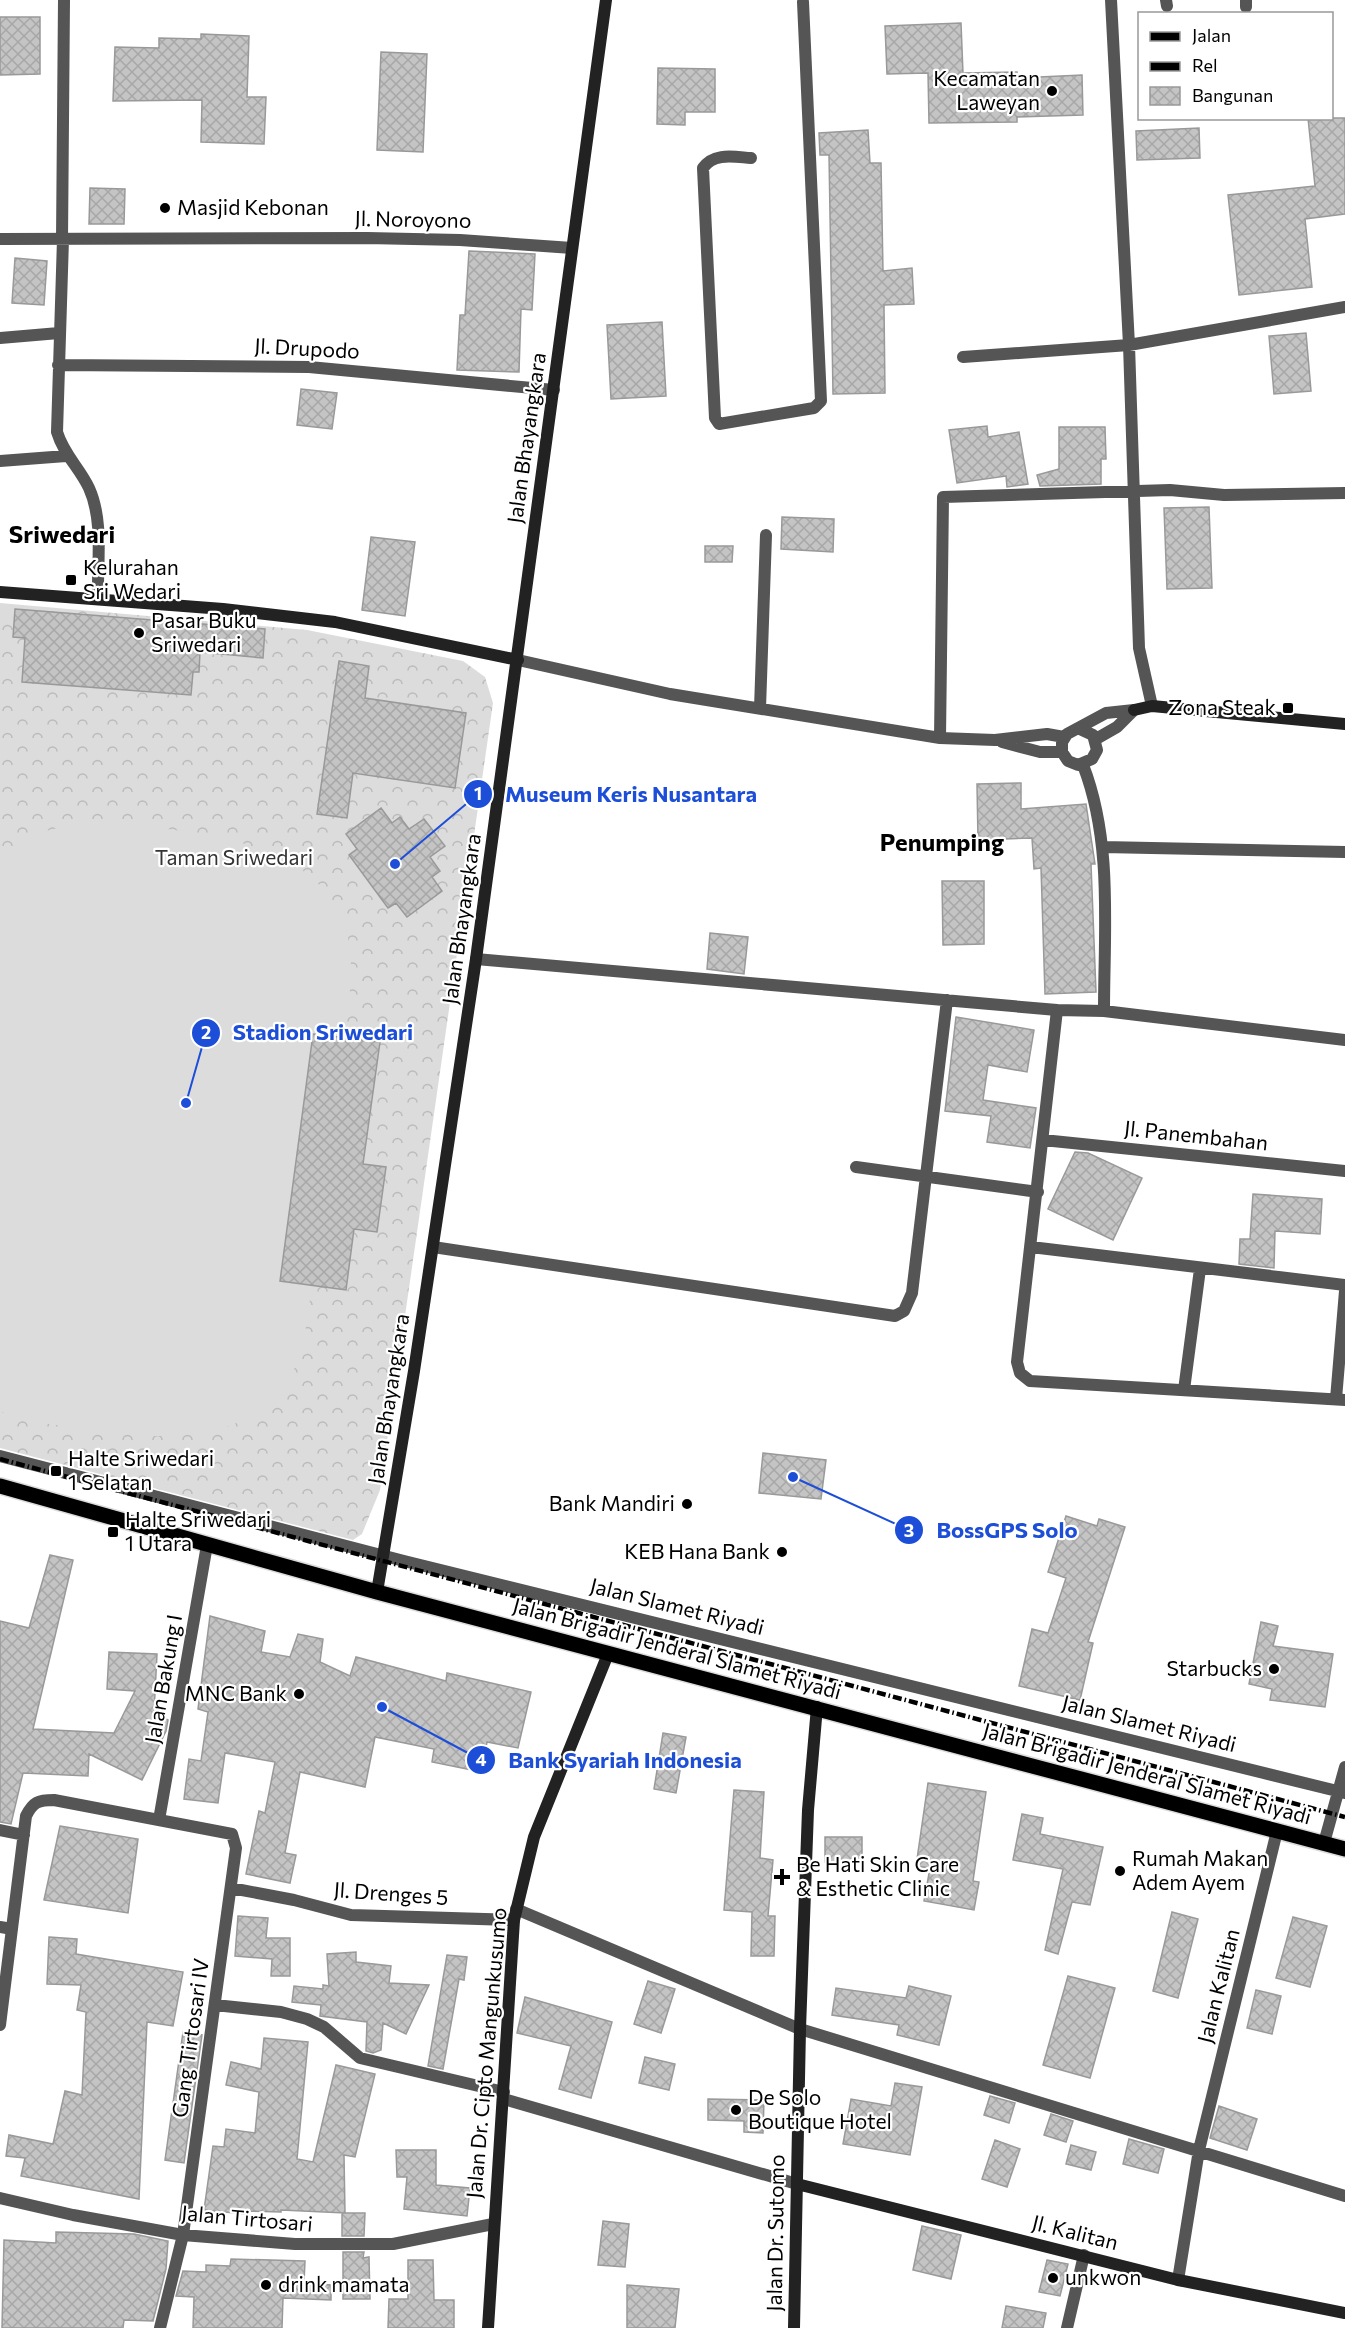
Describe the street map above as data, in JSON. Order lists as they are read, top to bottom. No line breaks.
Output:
{"streets":{"main road":["Jalan Bhayangkara","Jalan Brigadir Jenderal Slamet Riyadi","Jalan Dr. Cipto Mangunkusumo","Jalan Dr. Sutomo","Jl. Kalitan"],"street":["Jl. Noroyono","Jl. Drupodo","Jl. Panembahan","Jalan Slamet Riyadi","Jalan Bakung I","Jl. Drenges 5","Jalan Kalitan","Gang Tirtosari IV","Jalan Tirtosari"]},"crossings":[["Jl. Noroyono","Jalan Bhayangkara"],["Jl. Drupodo","Jalan Bhayangkara"],["Jalan Bhayangkara","Jalan Slamet Riyadi"],["Jalan Bhayangkara","Jalan Brigadir Jenderal Slamet Riyadi"],["Jalan Brigadir Jenderal Slamet Riyadi","Jalan Bakung I"],["Jalan Brigadir Jenderal Slamet Riyadi","Jalan Kalitan"],["Jalan Brigadir Jenderal Slamet Riyadi","Jalan Dr. Cipto Mangunkusumo"],["Jalan Brigadir Jenderal Slamet Riyadi","Jalan Dr. Sutomo"],["Jalan Bakung I","Gang Tirtosari IV"],["Jl. Drenges 5","Gang Tirtosari IV"],["Jl. Drenges 5","Jalan Dr. Cipto Mangunkusumo"],["Jalan Kalitan","Jl. Kalitan"],["Gang Tirtosari IV","Jalan Tirtosari"],["Jalan Dr. Cipto Mangunkusumo","Jalan Tirtosari"],["Jalan Dr. Sutomo","Jl. Kalitan"]],"districts":["Sriwedari","Penumping"],"parks":["Taman Sriwedari"],"places":{"other":["Kecamatan Laweyan","Masjid Kebonan","Pasar Buku Sriwedari","Museum Keris Nusantara","Stadion Sriwedari","BossGPS Solo","Bank Mandiri","KEB Hana Bank","Starbucks","MNC Bank","Bank Syariah Indonesia","Rumah Makan Adem Ayem","De Solo Boutique Hotel","unkwon","drink mamata"],"transit":["Kelurahan Sri Wedari","Zona Steak","Halte Sriwedari 1 Selatan","Halte Sriwedari 1 Utara"],"health":["Be Hati Skin Care & Esthetic Clinic"]},"legend":["Jalan","Rel","Bangunan"]}
